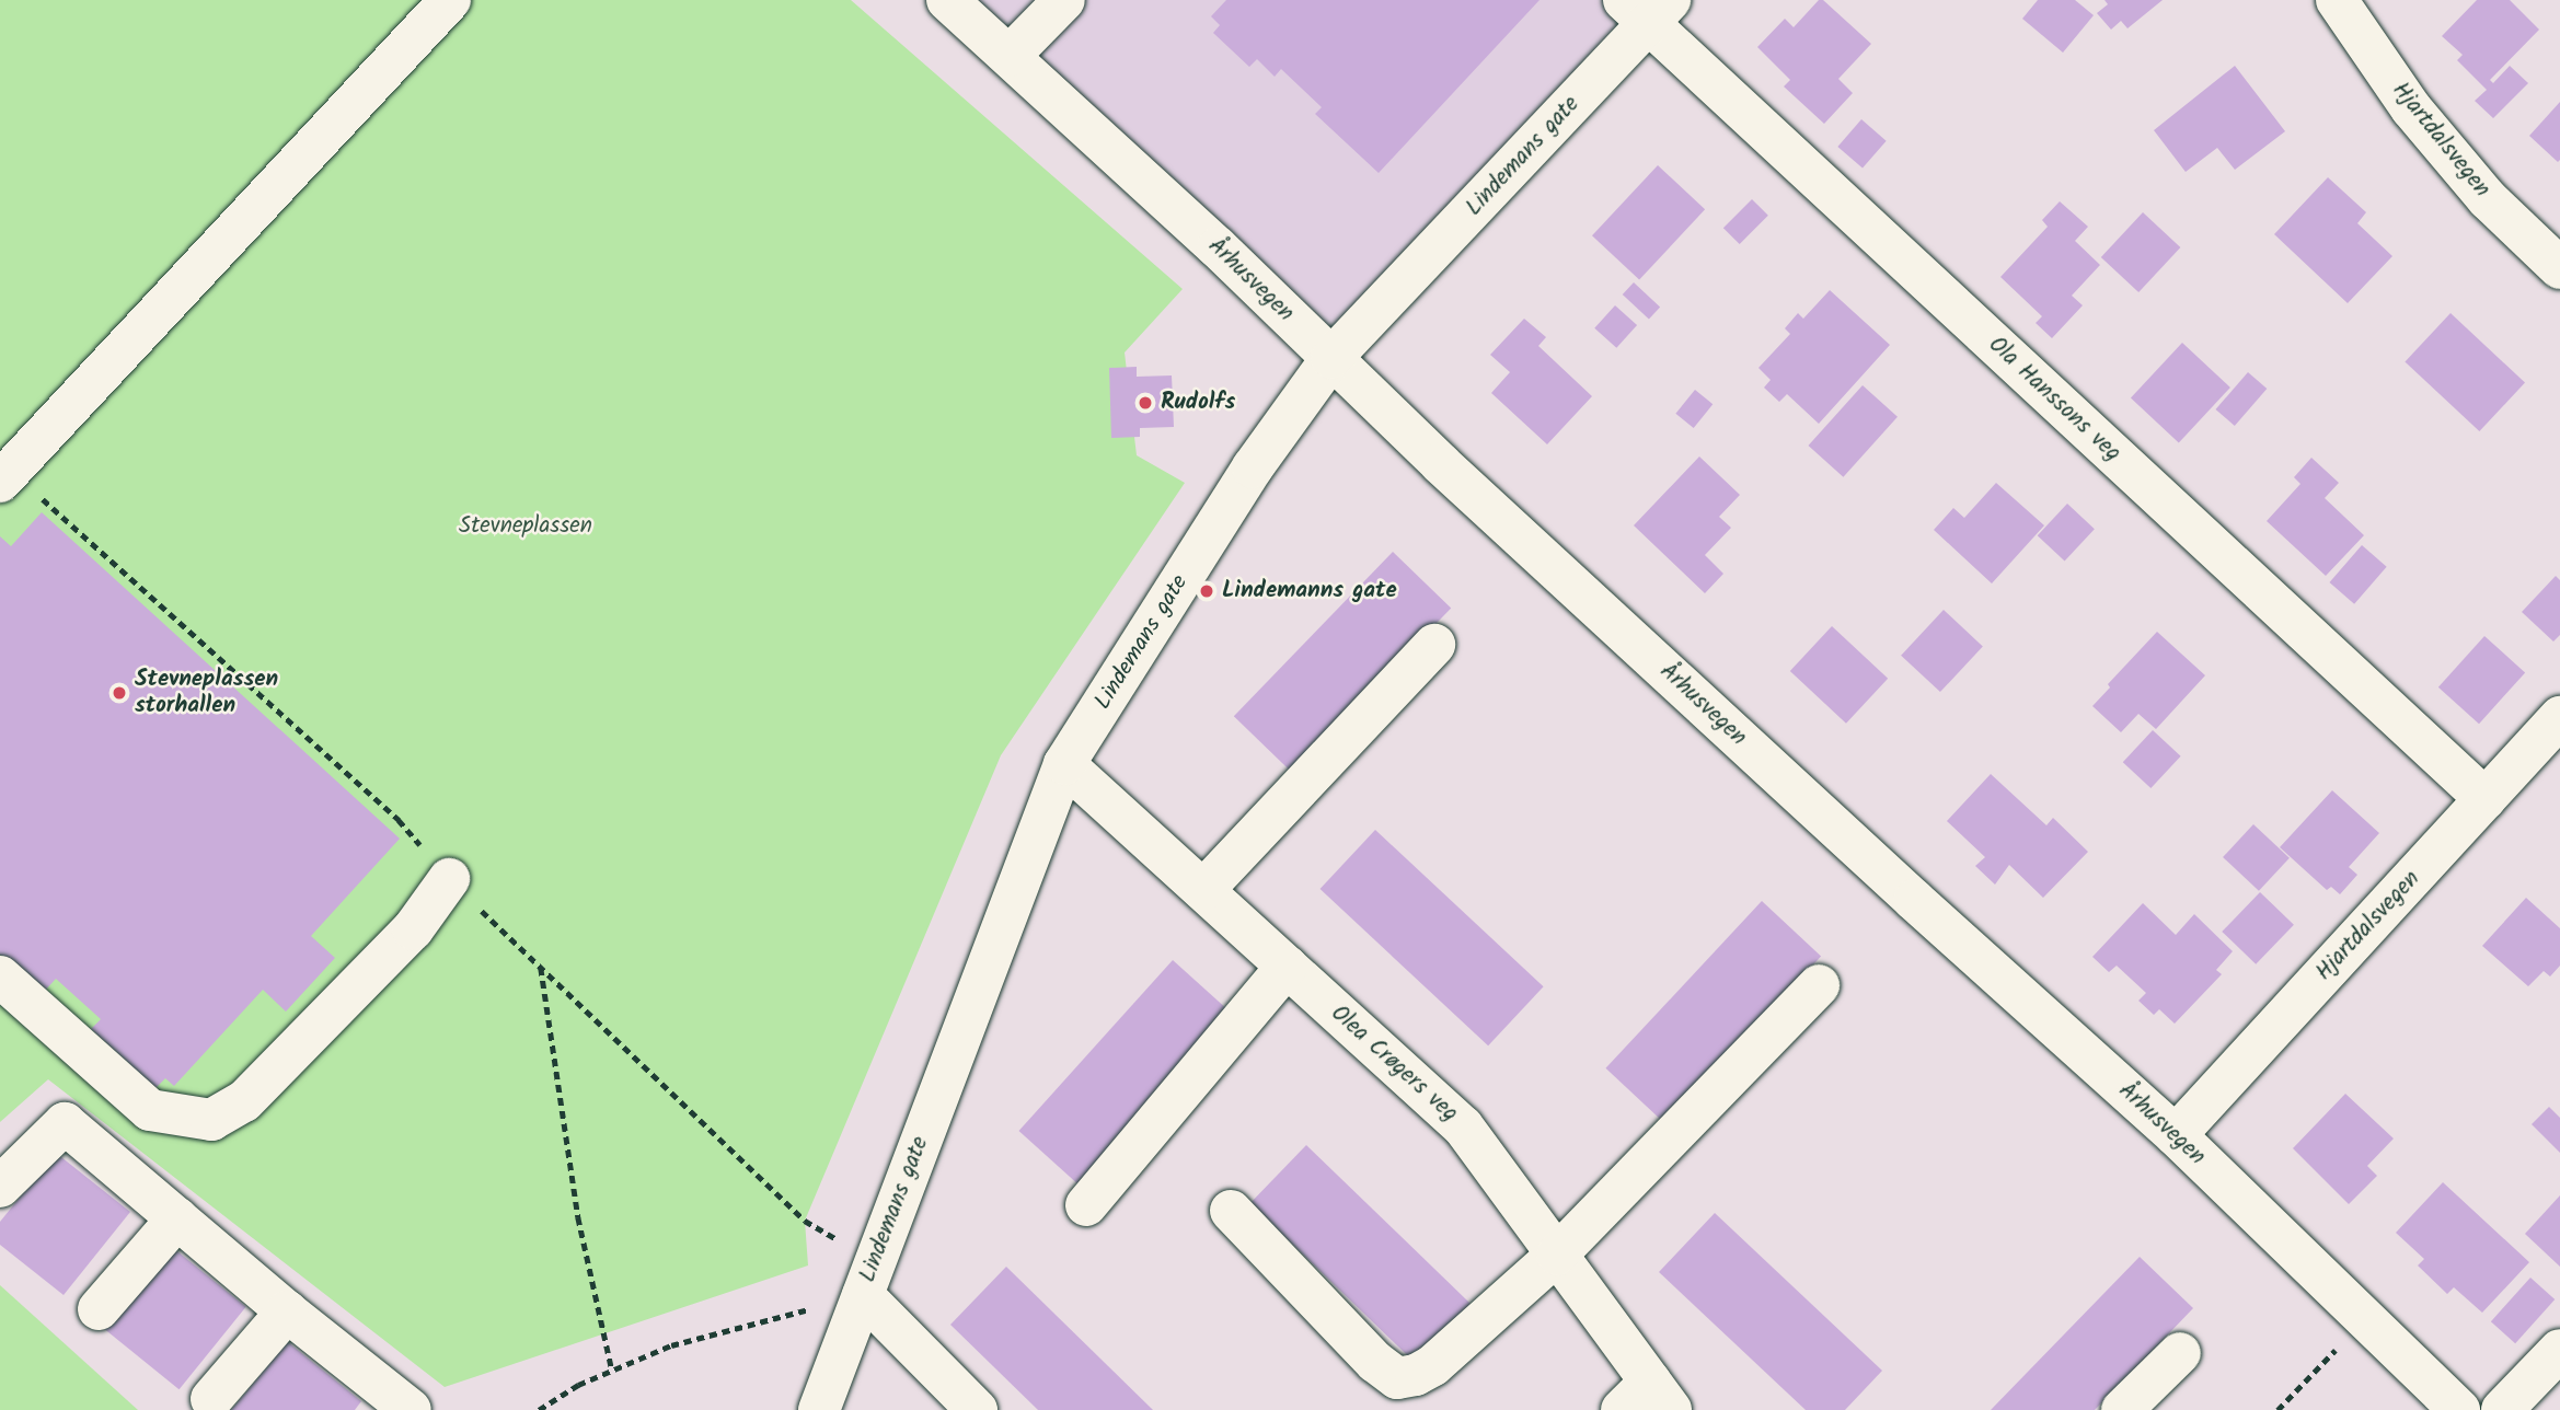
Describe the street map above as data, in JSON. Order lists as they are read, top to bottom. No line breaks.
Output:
{"streets":{"street":["Hjartdalsvegen","Lindemans gate","Århusvegen","Ola Hanssons veg","Olea Crøgers veg"]},"crossings":[["Hjartdalsvegen","Århusvegen"],["Hjartdalsvegen","Ola Hanssons veg"],["Lindemans gate","Århusvegen"],["Lindemans gate","Ola Hanssons veg"],["Lindemans gate","Olea Crøgers veg"]],"parks":["Stevneplassen"],"places":["Rudolfs","Lindemanns gate","Stevneplassen storhallen"]}
